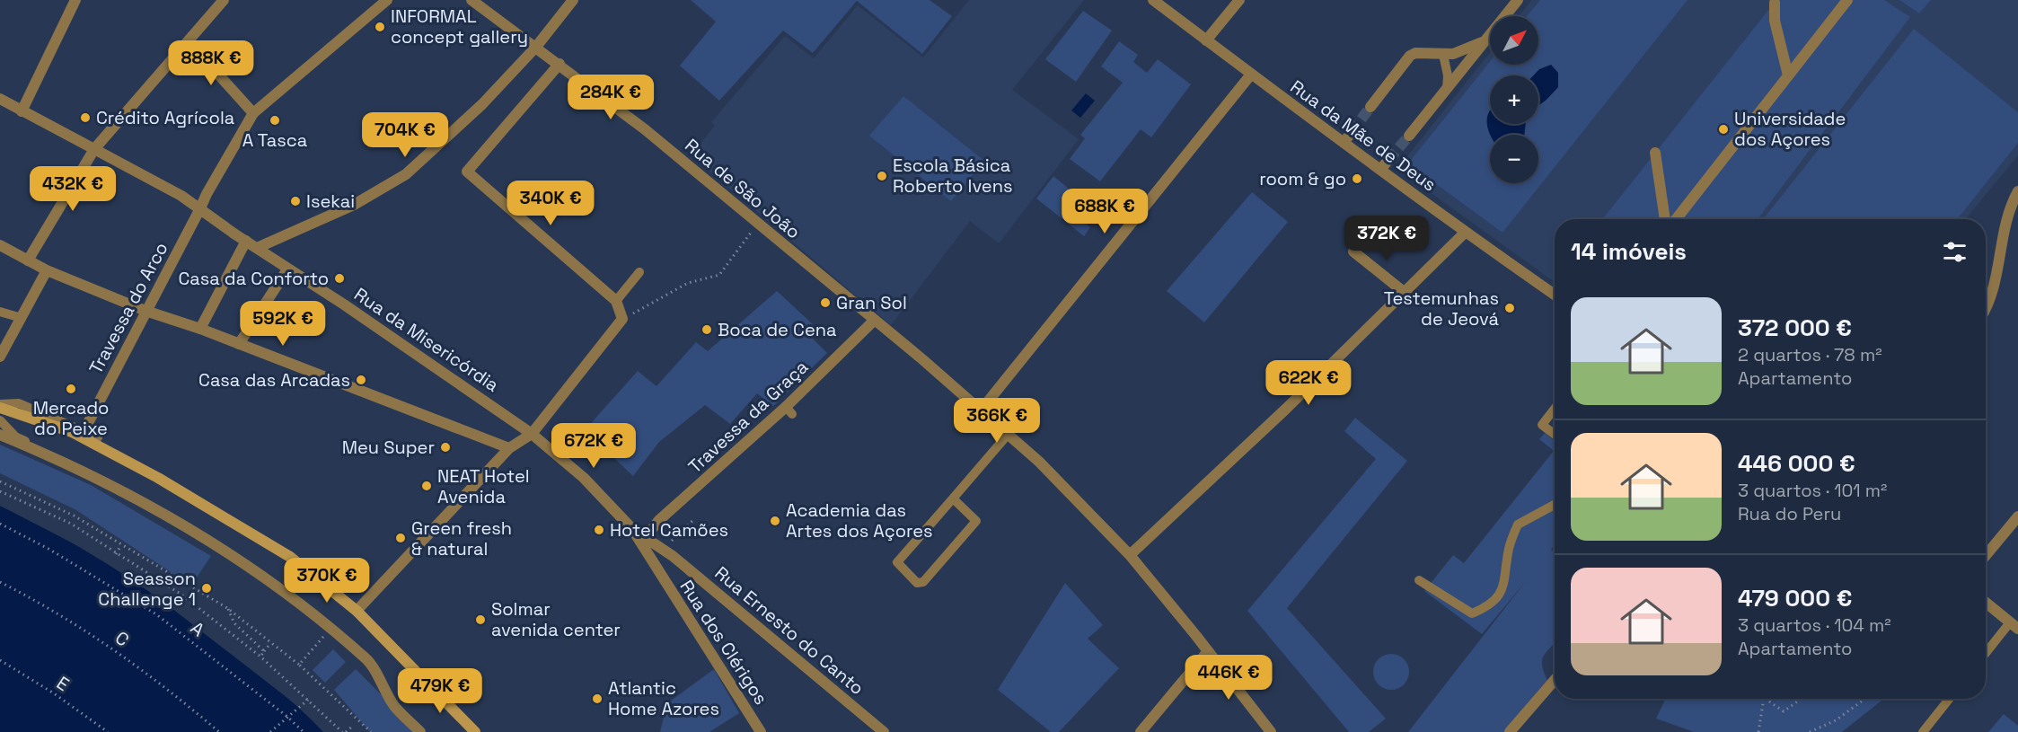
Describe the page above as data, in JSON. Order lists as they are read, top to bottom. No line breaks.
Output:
{"streets":{"street":["Rua da Mãe de Deus","Rua de São João","Travessa do Arco","Rua da Misericórdia","Travessa da Graça","Rua Ernesto do Canto","Rua dos Clérigos"],"path":["A","C","E"]},"crossings":[["Rua de São João","Travessa da Graça"],["Travessa do Arco","Rua da Misericórdia"],["Rua da Misericórdia","Rua Ernesto do Canto"],["Rua da Misericórdia","Rua dos Clérigos"],["Travessa da Graça","Rua Ernesto do Canto"],["Rua Ernesto do Canto","Rua dos Clérigos"]],"places":["INFORMAL concept gallery","Crédito Agrícola","A Tasca","Universidade dos Açores","Escola Básica Roberto Ivens","room & go","Isekai","Casa da Conforto","Gran Sol","Testemunhas de Jeová","Boca de Cena","Casa das Arcadas","Mercado do Peixe","Meu Super","NEAT Hotel Avenida","Academia das Artes dos Açores","Hotel Camões","Green fresh & natural","Seasson Challenge 1","Solmar avenida center","Atlantic Home Azores"],"north":"top right","page":{"map_buttons":["+","−"],"price":["888K €","284K €","704K €","432K €","340K €","688K €","372K €","592K €","622K €","366K €","672K €","370K €","446K €","479K €"],"heading":"14 imóveis","list":[{"name":"372 000 €","note":"2 quartos · 78 m² · Apartamento"},{"name":"446 000 €","note":"3 quartos · 101 m² · Rua do Peru"},{"name":"479 000 €","note":"3 quartos · 104 m² · Apartamento"}]}}
